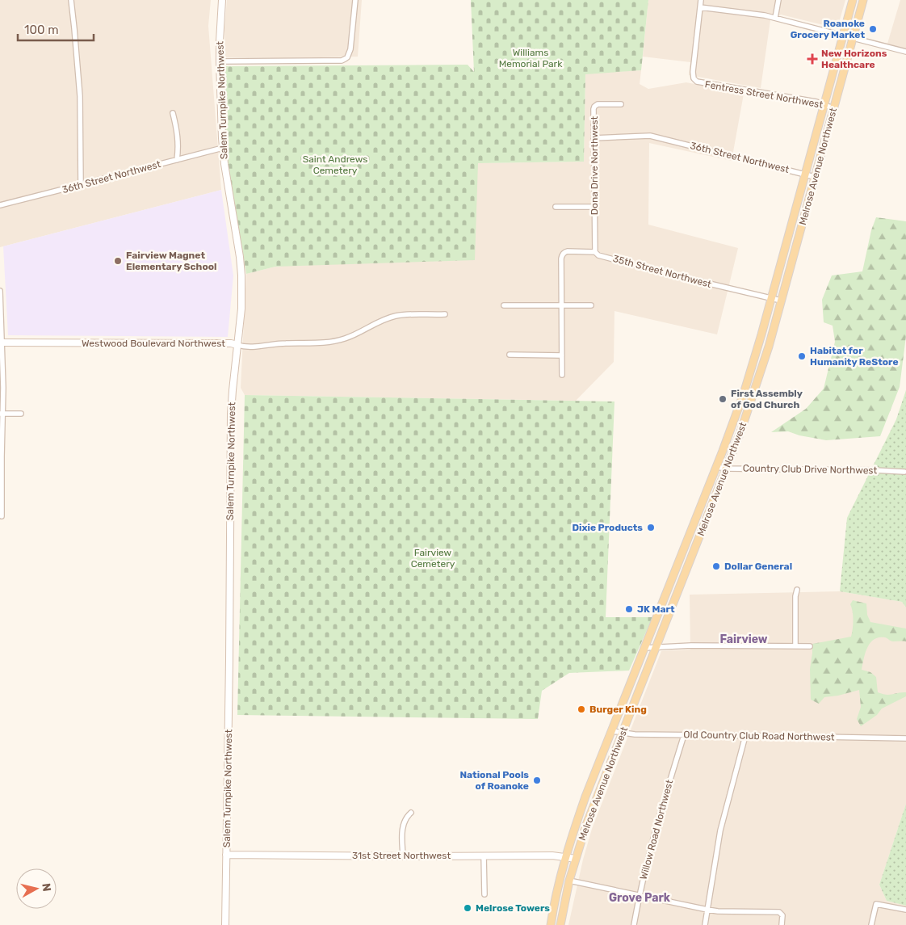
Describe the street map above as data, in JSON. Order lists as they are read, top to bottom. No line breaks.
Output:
{"streets":{"main road":["Melrose Avenue Northwest"],"street":["Fentress Street Northwest","Salem Turnpike Northwest","36th Street Northwest","Dona Drive Northwest","35th Street Northwest","Westwood Boulevard Northwest","Country Club Drive Northwest","Old Country Club Road Northwest","Willow Road Northwest","31st Street Northwest"]},"crossings":[["Fentress Street Northwest","Melrose Avenue Northwest"],["Salem Turnpike Northwest","36th Street Northwest"],["Salem Turnpike Northwest","Westwood Boulevard Northwest"],["Salem Turnpike Northwest","31st Street Northwest"],["36th Street Northwest","Dona Drive Northwest"],["36th Street Northwest","Melrose Avenue Northwest"],["Dona Drive Northwest","35th Street Northwest"],["Melrose Avenue Northwest","35th Street Northwest"],["Melrose Avenue Northwest","Country Club Drive Northwest"],["Melrose Avenue Northwest","Old Country Club Road Northwest"],["Melrose Avenue Northwest","31st Street Northwest"],["Old Country Club Road Northwest","Willow Road Northwest"]],"districts":["Fairview","Grove Park"],"parks":["Williams Memorial Park","Saint Andrews Cemetery","Fairview Cemetery"],"places":{"other":["Roanoke Grocery Market","Fairview Magnet Elementary School","Habitat for Humanity ReStore","First Assembly of God Church","Dixie Products","Dollar General","JK Mart","Burger King","National Pools of Roanoke","Melrose Towers"],"health":["New Horizons Healthcare"]},"scale_bar":"100 m","north":"right"}
